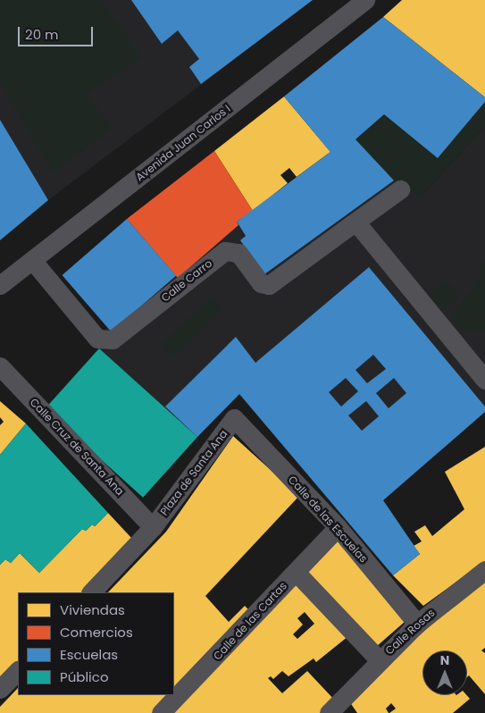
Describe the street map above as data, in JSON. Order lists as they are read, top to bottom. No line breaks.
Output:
{"streets":{"street":["Avenida Juan Carlos I","Calle Carro","Calle Cruz de Santa Ana","Plaza de Santa Ana","Calle de las Escuelas","Calle de las Cartas","Calle Rosas"]},"crossings":[["Avenida Juan Carlos I","Calle Carro"],["Calle Cruz de Santa Ana","Plaza de Santa Ana"],["Plaza de Santa Ana","Calle de las Escuelas"],["Calle de las Escuelas","Calle de las Cartas"],["Calle de las Escuelas","Calle Rosas"]],"legend":["Viviendas","Comercios","Escuelas","Público"],"scale_bar":"20 m","north":"top"}
